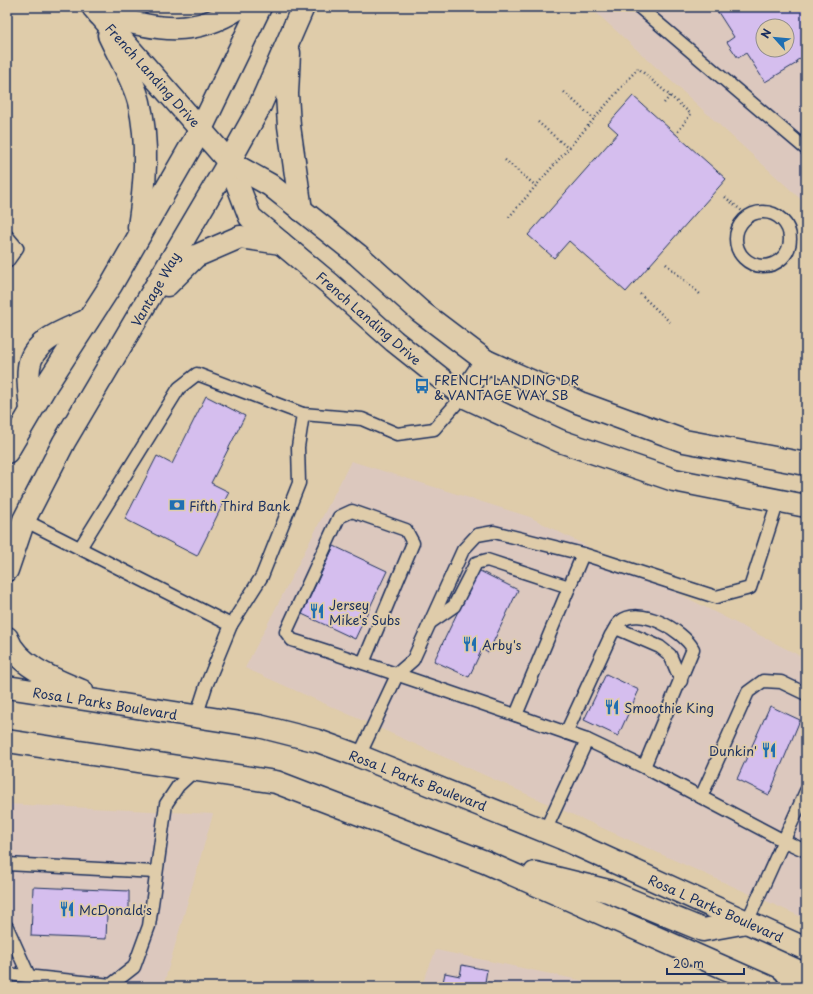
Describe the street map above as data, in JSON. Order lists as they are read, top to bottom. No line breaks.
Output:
{"streets":{"street":["French Landing Drive","Vantage Way","Rosa L Parks Boulevard"]},"crossings":[["French Landing Drive","Vantage Way"]],"places":{"bus stop":["FRENCH LANDING DR & VANTAGE WAY SB"],"bank":["Fifth Third Bank"],"restaurant":["Jersey Mike's Subs","Arby's","Smoothie King","Dunkin'","McDonald's"]},"scale_bar":"20 m","north":"top left"}
